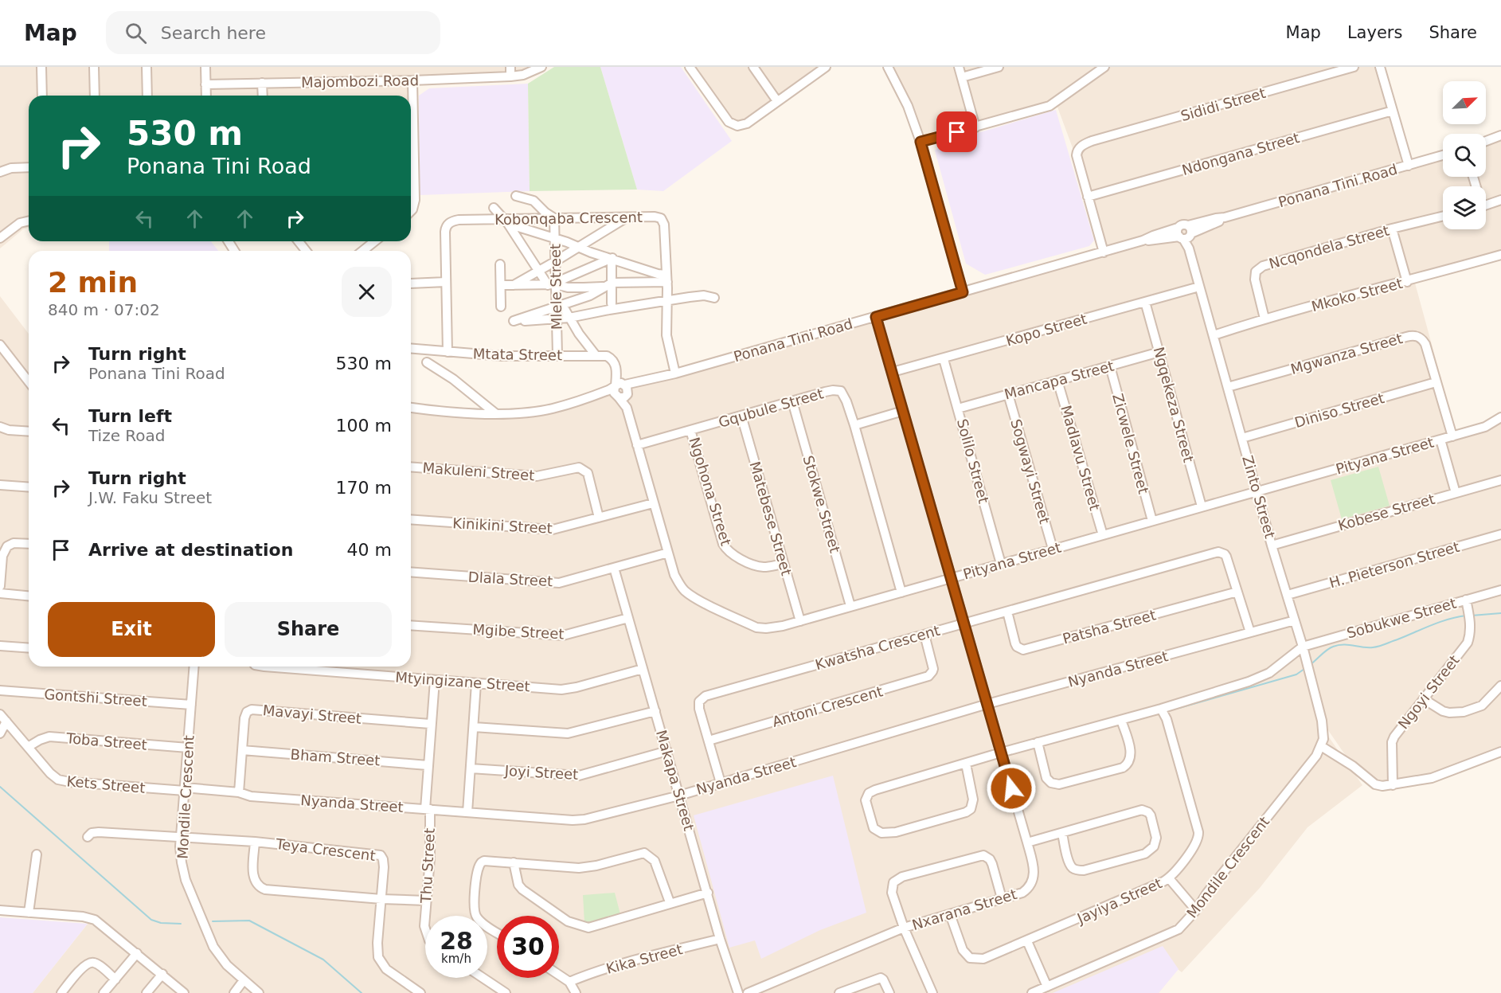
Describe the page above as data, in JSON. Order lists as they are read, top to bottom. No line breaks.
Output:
{"streets":{"street":["Majombozi Road","Sididi Street","Ndongana Street","Ponana Tini Road","Kobonqaba Crescent","Ncqondela Street","Mlele Street","Mkoko Street","Kopo Street","Mgwanza Street","Mtata Street","Mancapa Street","Ngqekeza Street","Gqubule Street","Diniso Street","Zicwele Street","Pityana Street","Madlavu Street","Solilo Street","Makuleni Street","Sogwayi Street","Ngohona Street","Zinto Street","Stokwe Street","Kobese Street","Matebese Street","Kinikini Street","H. Pieterson Street","Dlala Street","Sobukwe Street","Patsha Street","Mgibe Street","Kwatsha Crescent","Nyanda Street","Mtyingizane Street","Ngoyi Street","Gontshi Street","Antoni Crescent","Mavayi Street","Toba Street","Bham Street","Joyi Street","Makapa Street","Kets Street","Mondile Crescent","Teya Crescent","Thu Street","Jayiya Street","Nxarana Street","Kika Street"]},"crossings":[["Sididi Street","Ndongana Street"],["Ponana Tini Road","Kobonqaba Crescent"],["Ponana Tini Road","Mtata Street"],["Ponana Tini Road","Pityana Street"],["Ponana Tini Road","Zinto Street"],["Ponana Tini Road","Nxarana Street"],["Kobonqaba Crescent","Mlele Street"],["Kobonqaba Crescent","Mtata Street"],["Ncqondela Street","Mkoko Street"],["Mlele Street","Mtata Street"],["Mkoko Street","Zinto Street"],["Kopo Street","Ngqekeza Street"],["Kopo Street","Solilo Street"],["Kopo Street","Zinto Street"],["Kopo Street","Nxarana Street"],["Mgwanza Street","Diniso Street"],["Mgwanza Street","Pityana Street"],["Mgwanza Street","Zinto Street"],["Mtata Street","Pityana Street"],["Mancapa Street","Ngqekeza Street"],["Mancapa Street","Zicwele Street"],["Mancapa Street","Madlavu Street"],["Mancapa Street","Solilo Street"],["Mancapa Street","Sogwayi Street"],["Ngqekeza Street","Pityana Street"],["Gqubule Street","Pityana Street"],["Gqubule Street","Ngohona Street"],["Gqubule Street","Stokwe Street"],["Gqubule Street","Matebese Street"],["Diniso Street","Zinto Street"],["Zicwele Street","Pityana Street"],["Pityana Street","Madlavu Street"],["Pityana Street","Solilo Street"],["Pityana Street","Sogwayi Street"],["Pityana Street","Zinto Street"],["Pityana Street","Stokwe Street"],["Pityana Street","Matebese Street"],["Pityana Street","Kinikini Street"],["Pityana Street","Dlala Street"],["Pityana Street","Nxarana Street"],["Makuleni Street","Kinikini Street"],["Ngohona Street","Matebese Street"],["Zinto Street","Kobese Street"],["Zinto Street","H. Pieterson Street"],["Zinto Street","Sobukwe Street"],["Zinto Street","Nyanda Street"],["Zinto Street","Mondile Crescent"],["Dlala Street","Makapa Street"],["Sobukwe Street","Ngoyi Street"],["Patsha Street","Kwatsha Crescent"],["Mgibe Street","Makapa Street"],["Kwatsha Crescent","Nyanda Street"],["Kwatsha Crescent","Antoni Crescent"],["Kwatsha Crescent","Nxarana Street"],["Nyanda Street","Mavayi Street"],["Nyanda Street","Makapa Street"],["Nyanda Street","Kets Street"],["Nyanda Street","Mondile Crescent"],["Nyanda Street","Thu Street"],["Nyanda Street","Nxarana Street"],["Mtyingizane Street","Makapa Street"],["Mtyingizane Street","Thu Street"],["Gontshi Street","Mondile Crescent"],["Mavayi Street","Bham Street"],["Mavayi Street","Thu Street"],["Toba Street","Kets Street"],["Toba Street","Mondile Crescent"],["Bham Street","Thu Street"],["Joyi Street","Makapa Street"],["Makapa Street","Kika Street"],["Kets Street","Mondile Crescent"],["Mondile Crescent","Teya Crescent"],["Teya Crescent","Thu Street"],["Jayiya Street","Nxarana Street"]],"north":"top right","page":{"header":"Map","search":"Search here","nav":["Map","Layers","Share"],"turn":["530 m","Ponana Tini Road"],"heading":["2 min","840 m · 07:02"],"list":[{"name":"Turn right","note":"Ponana Tini Road","value":"530 m"},{"name":"Turn left","note":"Tize Road","value":"100 m"},{"name":"Turn right","note":"J.W. Faku Street","value":"170 m"},{"name":"Arrive at destination","value":"40 m"}],"buttons":["Exit","Share"],"speed":"28 km/h","limit":"30"}}
